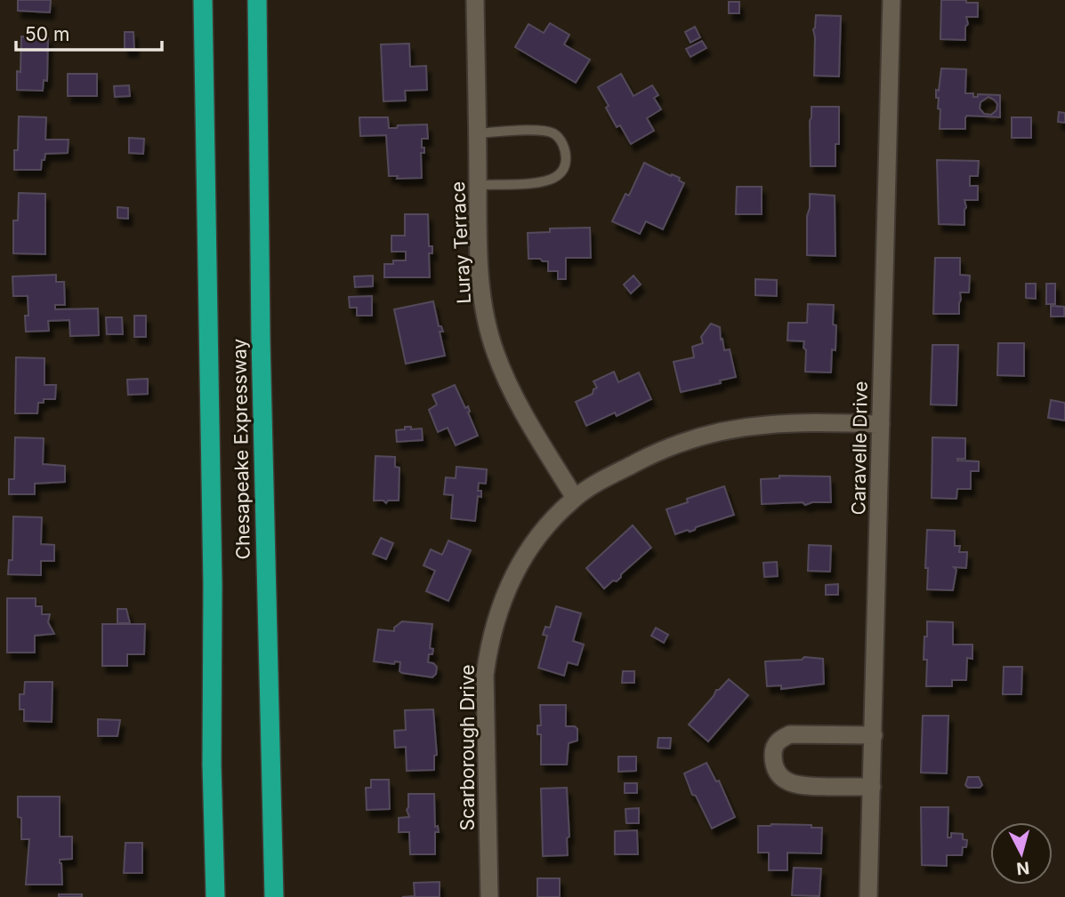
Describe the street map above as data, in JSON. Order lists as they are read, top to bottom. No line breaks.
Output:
{"streets":{"highway":["Chesapeake Expressway"],"street":["Luray Terrace","Caravelle Drive","Scarborough Drive"]},"crossings":[["Luray Terrace","Scarborough Drive"],["Caravelle Drive","Scarborough Drive"]],"scale_bar":"50 m","north":"bottom"}
